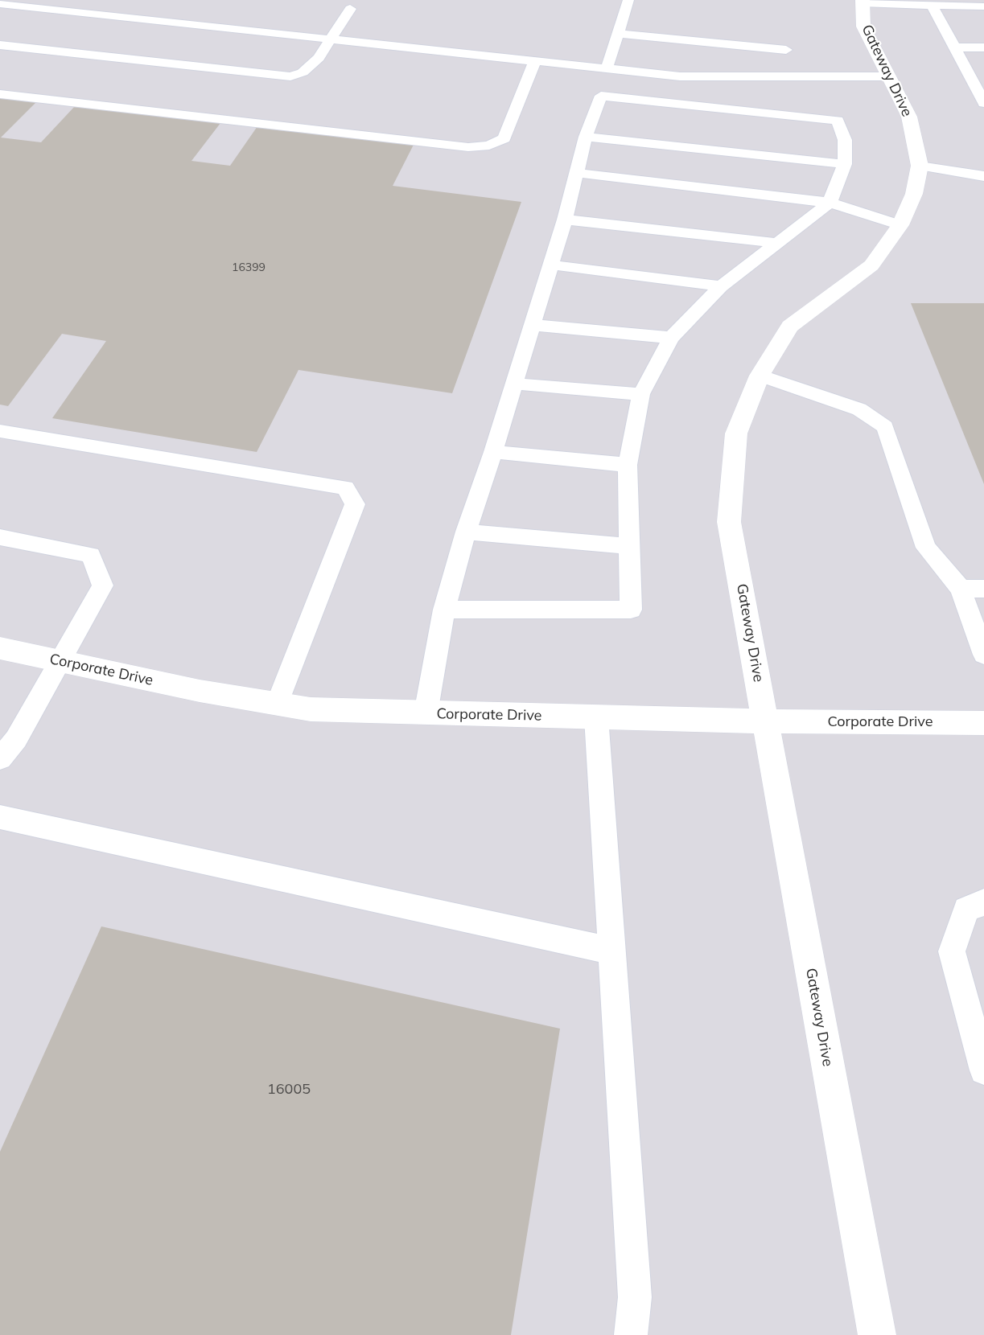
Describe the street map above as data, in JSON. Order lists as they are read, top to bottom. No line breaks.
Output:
{"streets":{"street":["Gateway Drive","Corporate Drive"]},"crossings":[["Gateway Drive","Corporate Drive"]],"house_numbers":["16399","16005"]}
